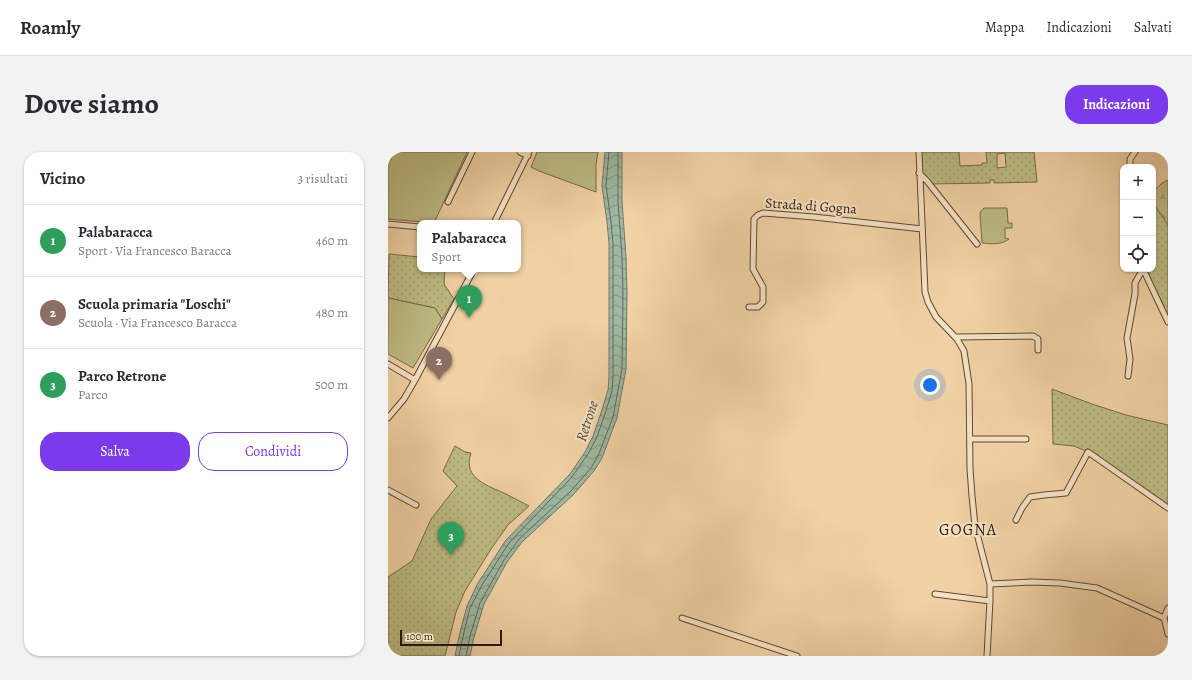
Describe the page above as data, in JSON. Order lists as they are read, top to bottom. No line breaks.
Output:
{"streets":{"street":["Strada di Gogna"]},"districts":["GOGNA"],"water":["Retrone"],"scale_bar":"100 m","page":{"header":"Roamly","nav":["Mappa","Indicazioni","Salvati"],"title":"Dove siamo","buttons":["Indicazioni",["Salva","Condividi"]],"heading":["Vicino","3 risultati"],"map_buttons":["+","−"],"list":[{"mark":"1","name":"Palabaracca","note":"Sport · Via Francesco Baracca","value":"460 m"},{"mark":"2","name":"Scuola primaria \"Loschi\"","note":"Scuola · Via Francesco Baracca","value":"480 m"},{"mark":"3","name":"Parco Retrone","note":"Parco","value":"500 m"}],"popup":["Palabaracca","Sport"],"pins":["1","2","3"],"scale":"100 m"}}
